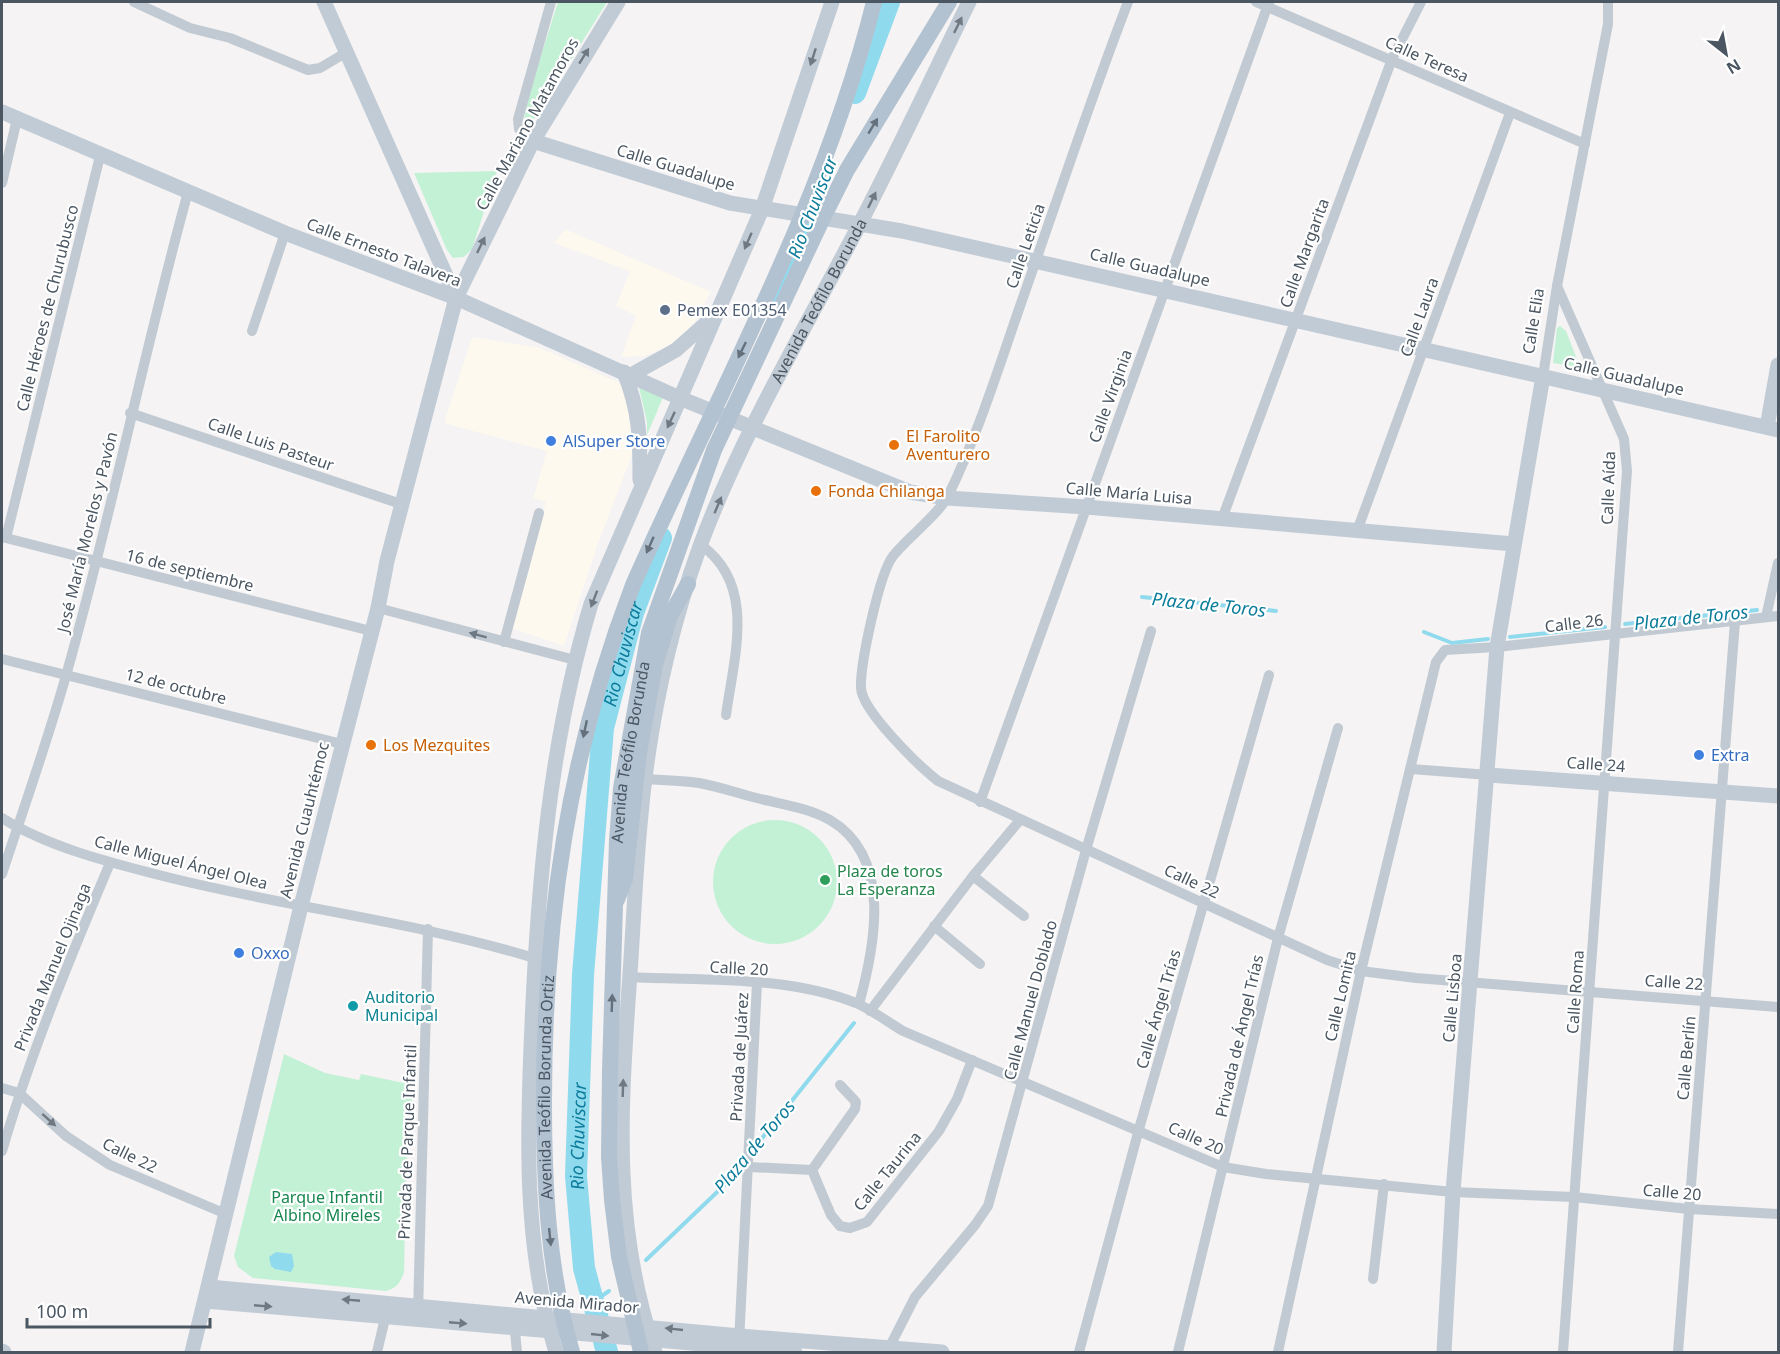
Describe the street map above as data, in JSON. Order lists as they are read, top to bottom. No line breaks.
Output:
{"streets":{"main road":["Calle Mariano Matamoros","Calle Guadalupe","Calle Ernesto Talavera","Avenida Teófilo Borunda","Calle Elia","Calle María Luisa","Calle 24","Avenida Cuauhtémoc","Calle Lisboa","Avenida Teófilo Borunda Ortiz","Avenida Mirador"],"street":["Calle Teresa","Calle Leticia","Calle Margarita","Calle Héroes de Churubusco","Calle Laura","Calle Virginia","Calle Luis Pasteur","Calle Aída","José María Morelos y Pavón","16 de septiembre","Calle 26","12 de octubre","Calle Miguel Ángel Olea","Calle 22","Privada Manuel Ojinaga","Calle 20","Calle Roma","Calle Lomita","Calle Manuel Doblado","Calle Ángel Trías","Privada de Ángel Trías","Privada de Juárez","Calle Berlín","Privada de Parque Infantil","Calle Taurina"]},"crossings":[["Calle Teresa","Calle Margarita"],["Calle Teresa","Calle Laura"],["Calle Teresa","Calle Elia"],["Calle Teresa","Calle Virginia"],["Calle Mariano Matamoros","Calle Guadalupe"],["Calle Mariano Matamoros","Calle Ernesto Talavera"],["Calle Mariano Matamoros","Avenida Cuauhtémoc"],["Calle Guadalupe","Calle Leticia"],["Calle Guadalupe","Calle Margarita"],["Calle Guadalupe","Avenida Teófilo Borunda"],["Calle Guadalupe","Calle Laura"],["Calle Guadalupe","Calle Elia"],["Calle Guadalupe","Calle Virginia"],["Calle Guadalupe","Calle Aída"],["Calle Leticia","Calle María Luisa"],["Calle Leticia","Calle 22"],["Calle Ernesto Talavera","Avenida Teófilo Borunda"],["Calle Ernesto Talavera","Calle Héroes de Churubusco"],["Calle Ernesto Talavera","Calle María Luisa"],["Calle Ernesto Talavera","José María Morelos y Pavón"],["Calle Ernesto Talavera","Avenida Cuauhtémoc"],["Calle Margarita","Calle María Luisa"],["Avenida Teófilo Borunda","Calle María Luisa"],["Avenida Teófilo Borunda","Calle 20"],["Avenida Teófilo Borunda","Avenida Mirador"],["Calle Héroes de Churubusco","16 de septiembre"],["Calle Laura","Calle María Luisa"],["Calle Elia","Calle Aída"],["Calle Elia","Calle María Luisa"],["Calle Elia","Calle 26"],["Calle Elia","Calle Lisboa"],["Calle Virginia","Calle María Luisa"],["Calle Virginia","Calle 22"],["Calle Luis Pasteur","José María Morelos y Pavón"],["Calle Luis Pasteur","Avenida Cuauhtémoc"],["Calle Aída","Calle 26"],["Calle Aída","Calle Roma"],["Calle María Luisa","Calle 22"],["José María Morelos y Pavón","16 de septiembre"],["José María Morelos y Pavón","12 de octubre"],["José María Morelos y Pavón","Calle Miguel Ángel Olea"],["16 de septiembre","Avenida Cuauhtémoc"],["Calle 26","Calle Roma"],["Calle 26","Calle Lomita"],["Calle 26","Calle Lisboa"],["Calle 26","Calle Berlín"],["12 de octubre","Avenida Cuauhtémoc"],["Calle 24","Calle Roma"],["Calle 24","Calle Lomita"],["Calle 24","Calle Lisboa"],["Calle 24","Calle Berlín"],["Avenida Cuauhtémoc","Calle Miguel Ángel Olea"],["Avenida Cuauhtémoc","Calle 22"],["Avenida Cuauhtémoc","Avenida Mirador"],["Calle Miguel Ángel Olea","Privada Manuel Ojinaga"],["Calle Miguel Ángel Olea","Privada de Parque Infantil"],["Calle 22","Privada Manuel Ojinaga"],["Calle 22","Calle Roma"],["Calle 22","Calle Lomita"],["Calle 22","Calle Lisboa"],["Calle 22","Calle Manuel Doblado"],["Calle 22","Calle Ángel Trías"],["Calle 22","Privada de Ángel Trías"],["Calle 22","Calle Berlín"],["Calle 20","Calle Roma"],["Calle 20","Calle Lomita"],["Calle 20","Calle Lisboa"],["Calle 20","Calle Manuel Doblado"],["Calle 20","Calle Ángel Trías"],["Calle 20","Privada de Ángel Trías"],["Calle 20","Privada de Juárez"],["Calle 20","Calle Berlín"],["Calle 20","Calle Taurina"],["Calle Manuel Doblado","Avenida Mirador"],["Privada de Juárez","Avenida Mirador"],["Privada de Parque Infantil","Avenida Mirador"]],"one_way":["Calle Mariano Matamoros"],"water":["Rio Chuviscar","Plaza de Toros"],"parks":["Parque Infantil Albino Mireles"],"places":["Pemex E01354","AlSuper Store","El Farolito Aventurero","Fonda Chilanga","Los Mezquites","Extra","Plaza de toros La Esperanza","Oxxo","Auditorio Municipal"],"scale_bar":"100 m","north":"bottom right"}
